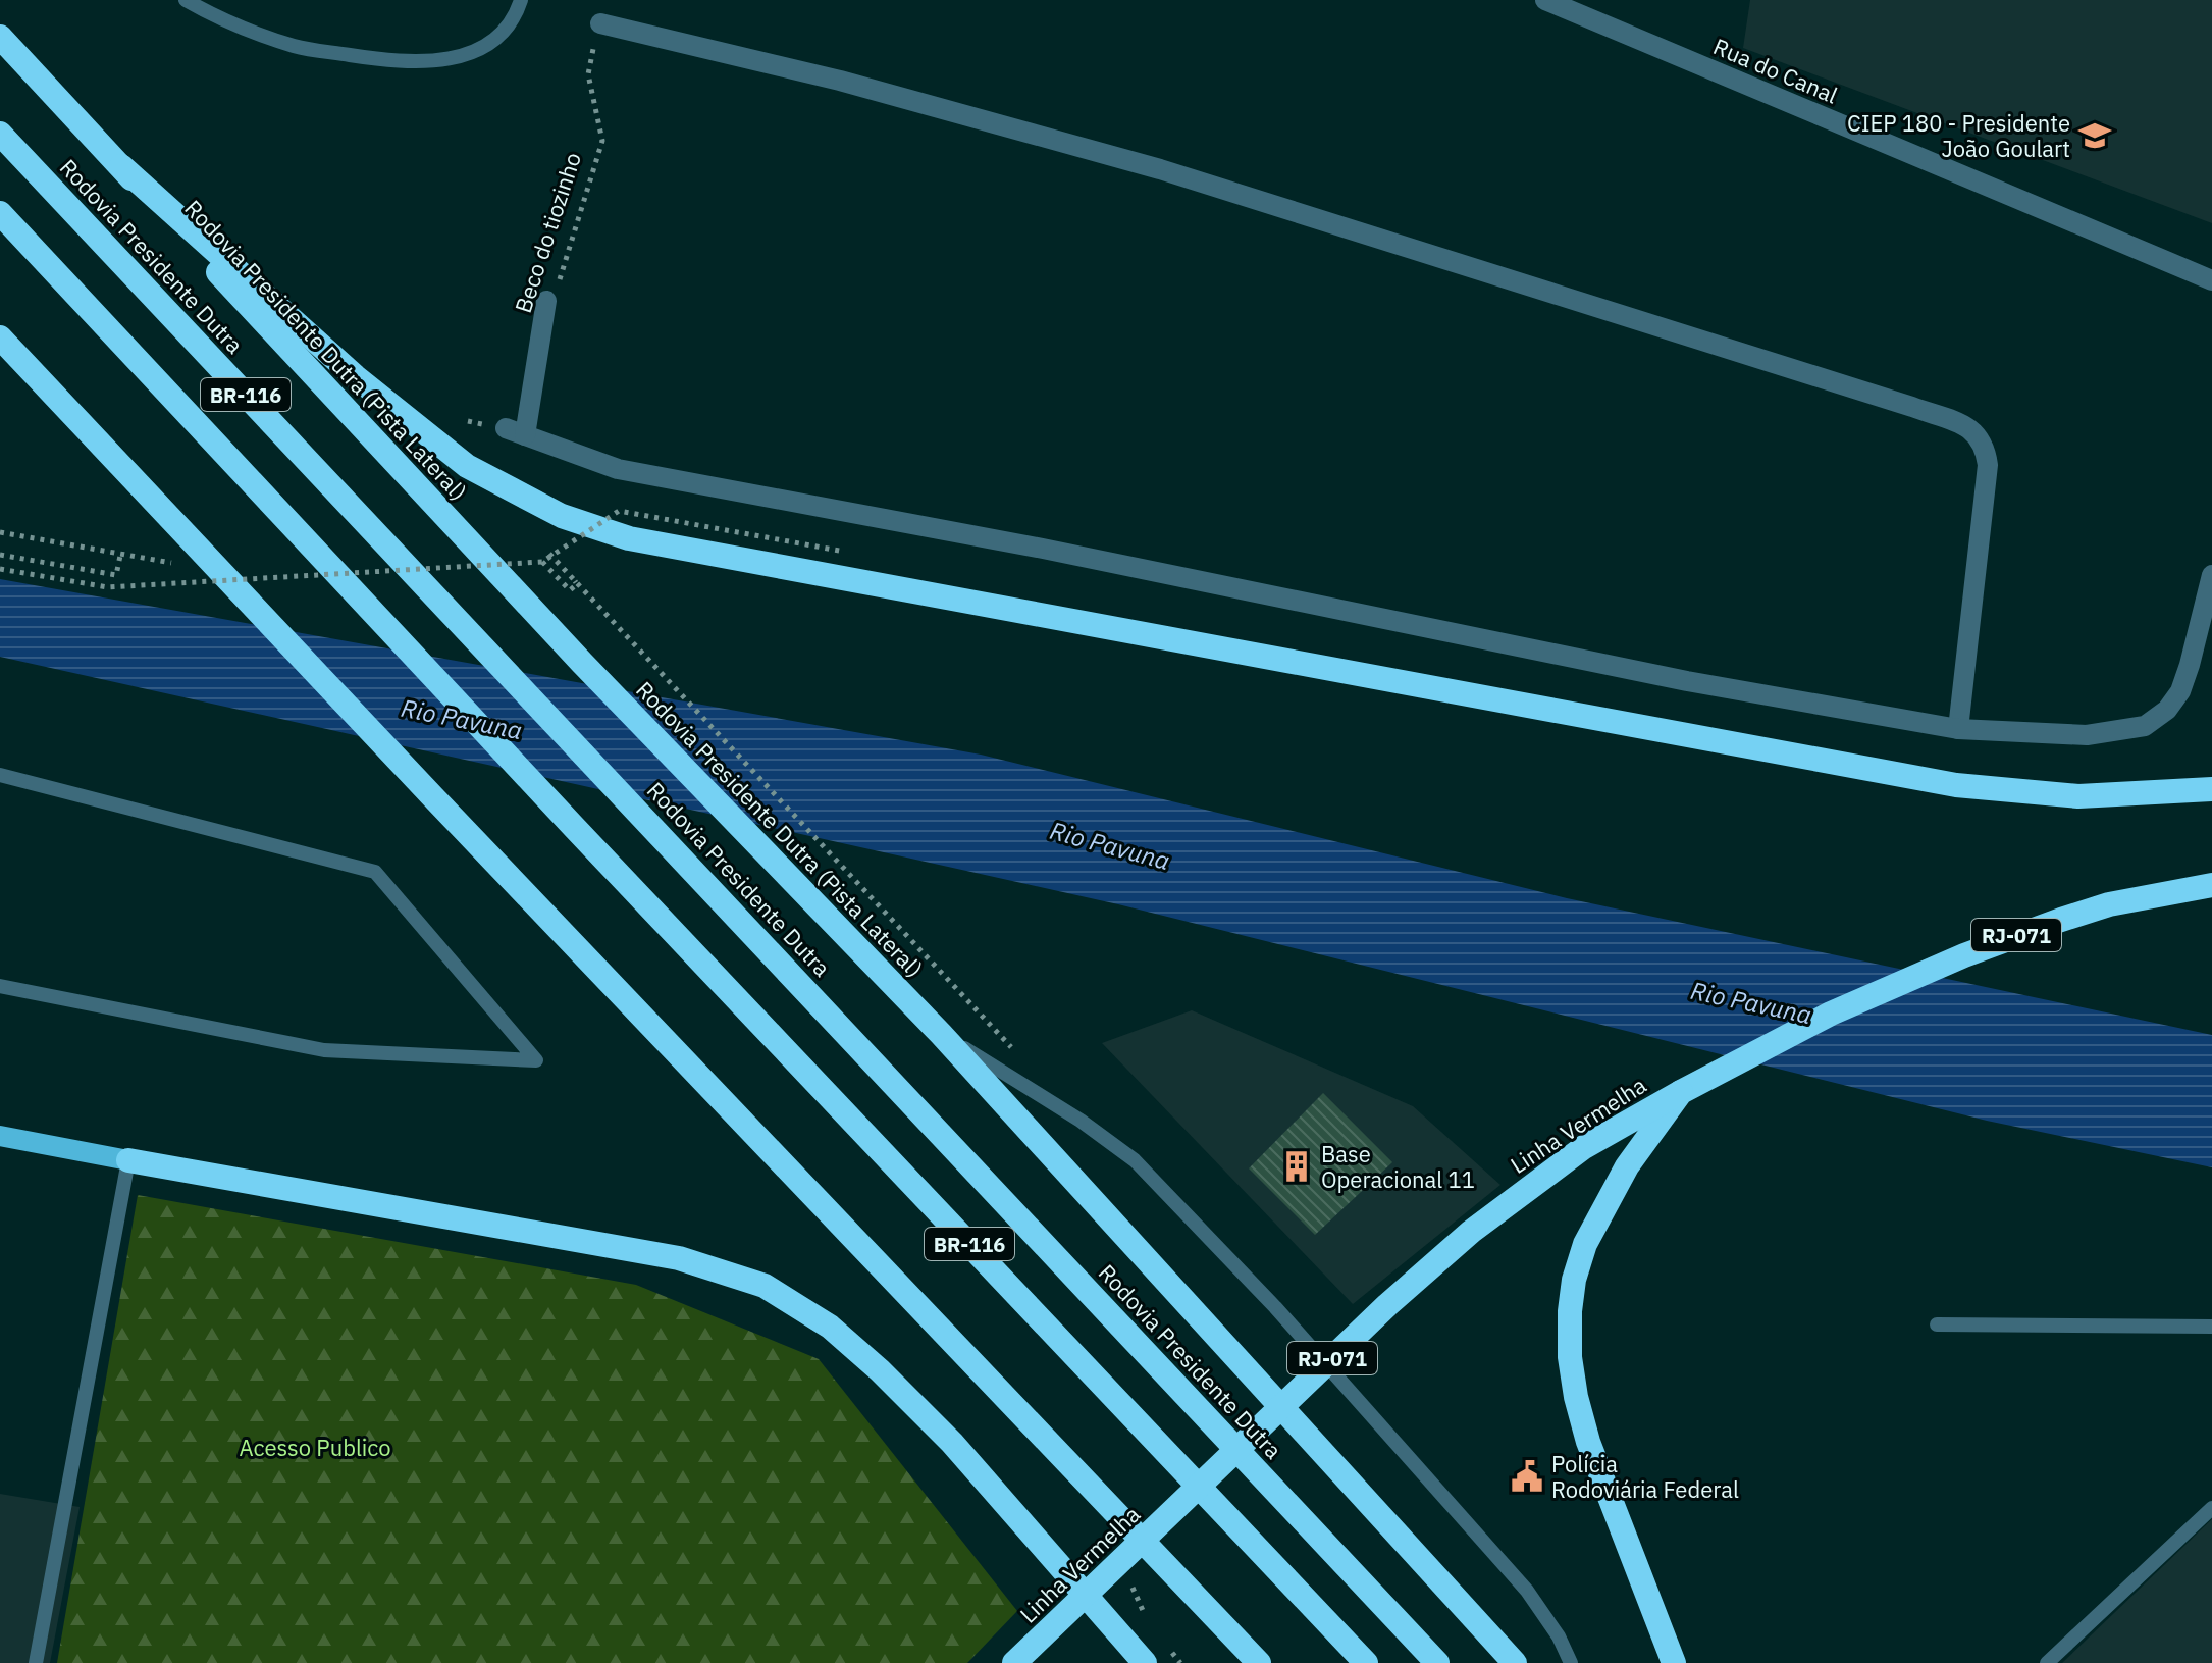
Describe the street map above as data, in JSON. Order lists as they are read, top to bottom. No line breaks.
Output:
{"streets":{"highway":["Rodovia Presidente Dutra","Rodovia Presidente Dutra (Pista Lateral)","BR-116","RJ-071","Linha Vermelha"],"street":["Rua do Canal","Beco do tiozinho"]},"crossings":[["RJ-071","Linha Vermelha"]],"water":["Rio Pavuna"],"parks":["Acesso Publico"],"places":{"school or university":["CIEP 180 - Presidente João Goulart"],"building":["Base Operacional 11"],"public building":["Polícia Rodoviária Federal"]}}
